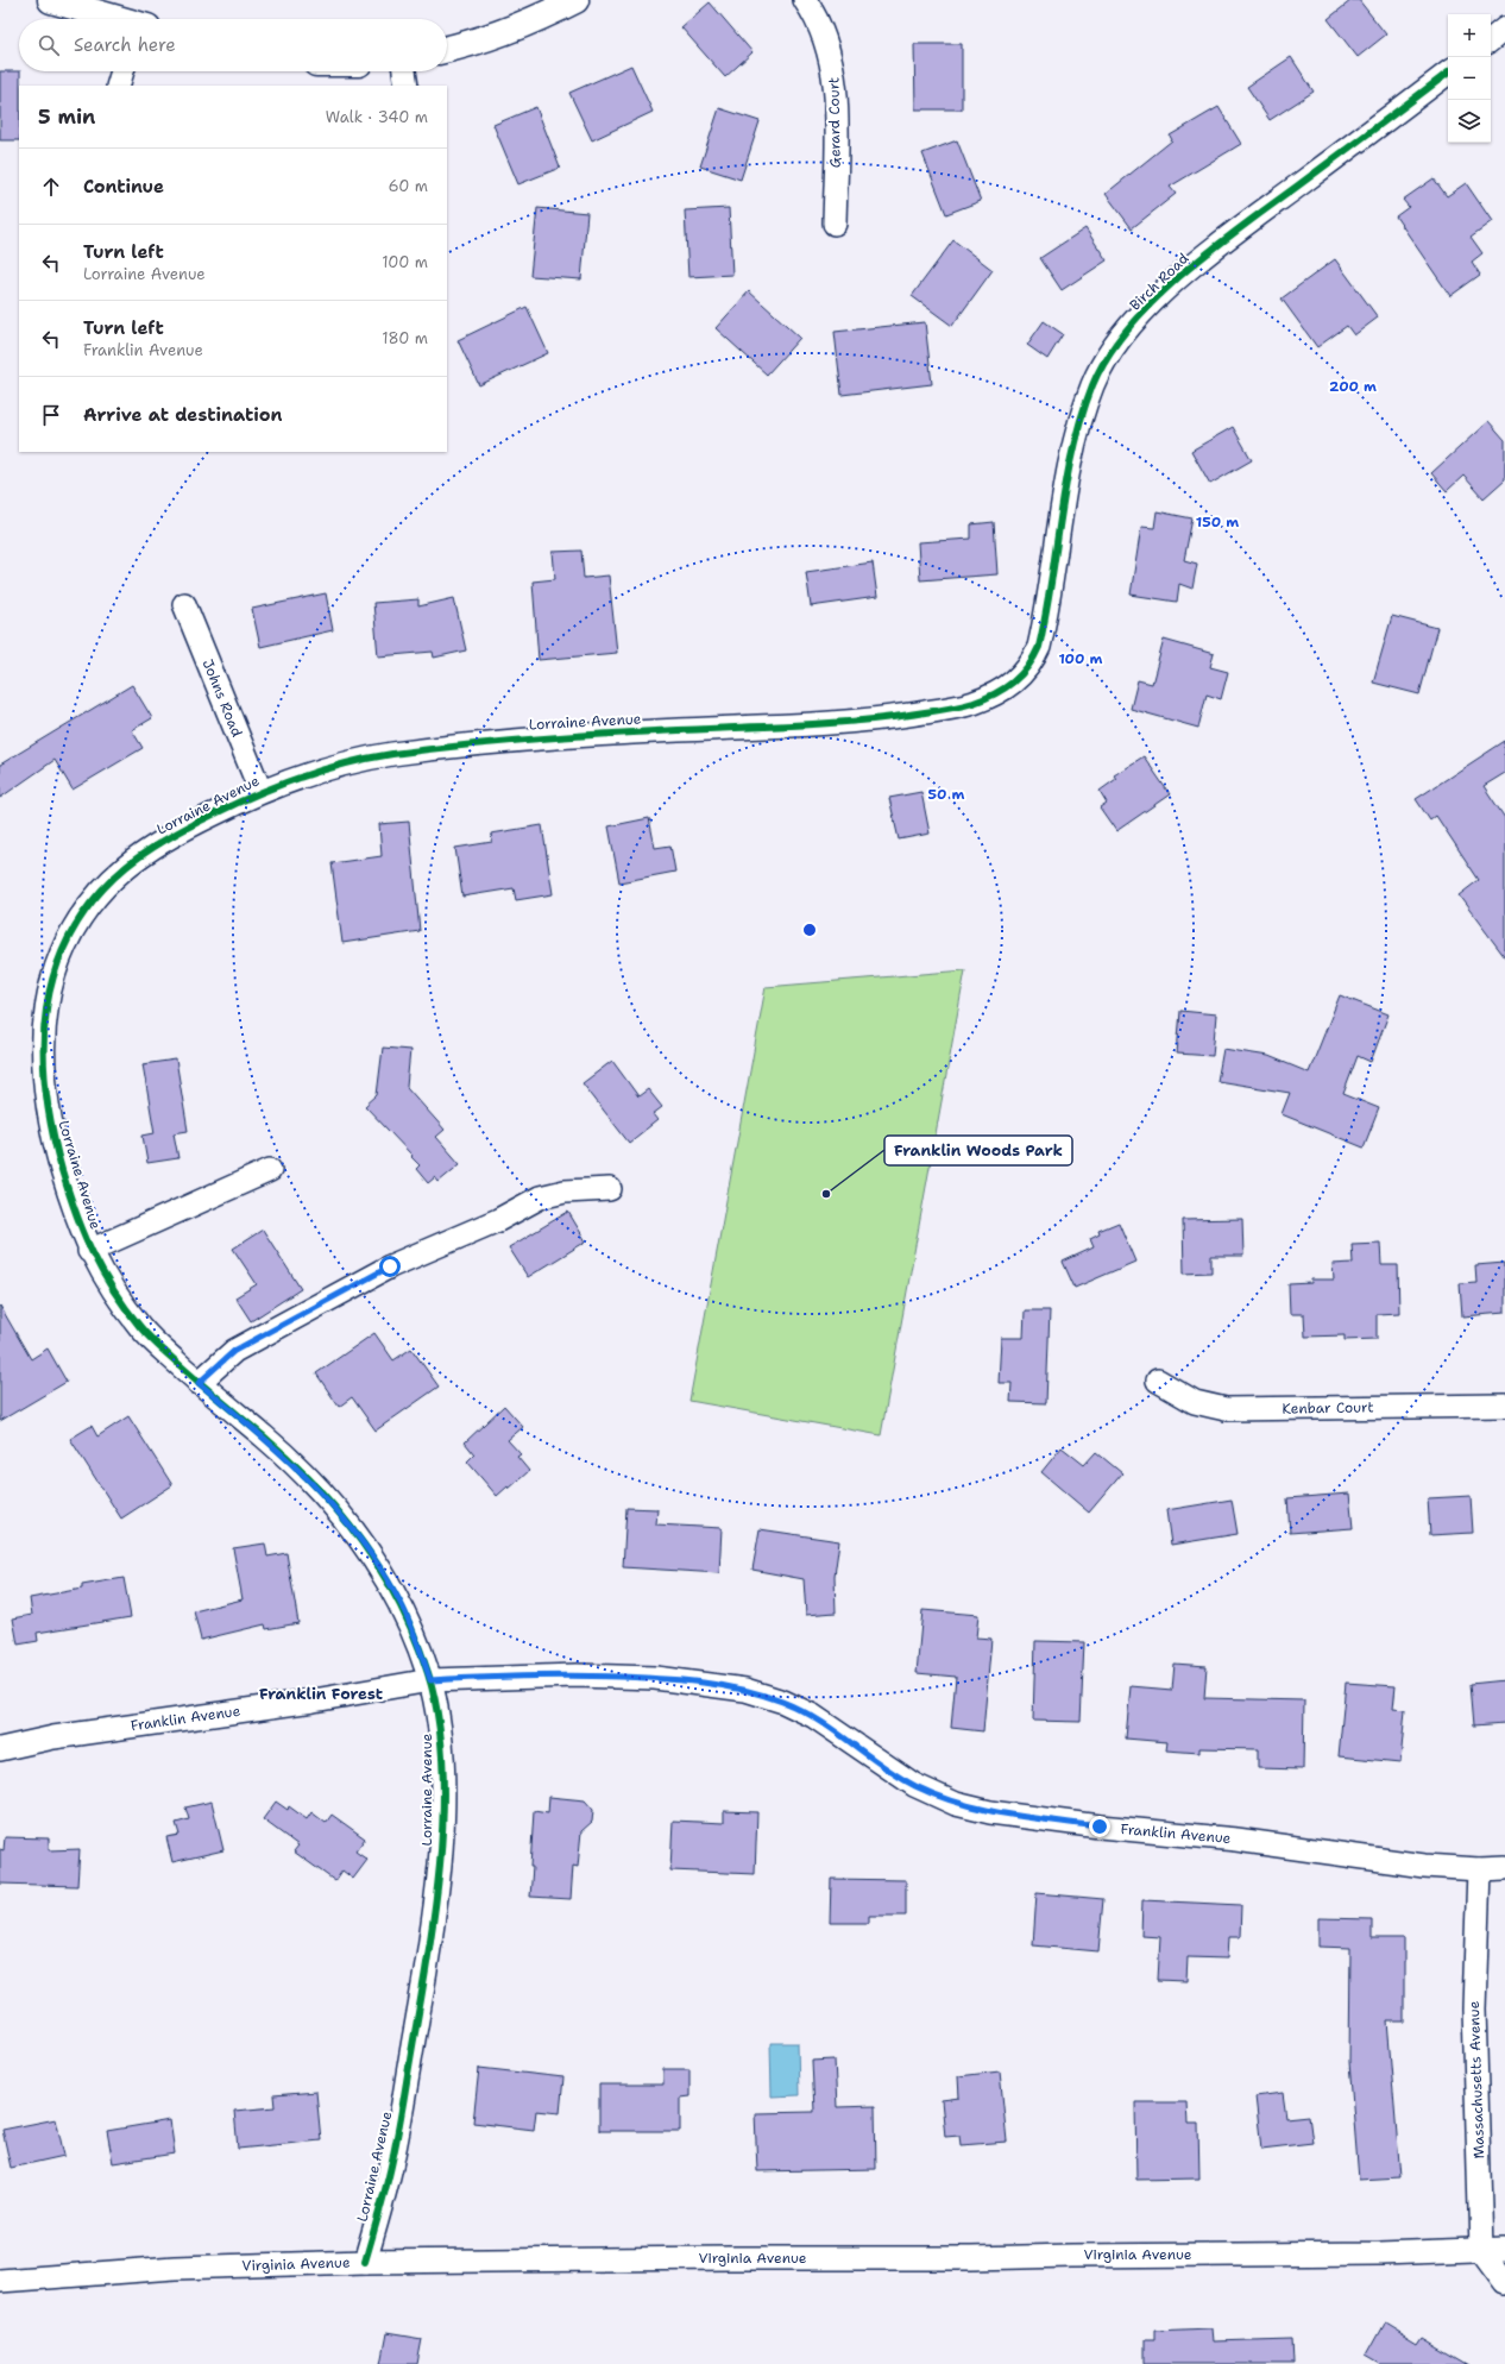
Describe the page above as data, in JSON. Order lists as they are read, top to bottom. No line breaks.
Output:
{"streets":{"street":["Gerard Court","Birch Road","Johns Road","Lorraine Avenue","Kenbar Court","Franklin Avenue","Massachusetts Avenue","Virginia Avenue"]},"crossings":[["Birch Road","Lorraine Avenue"],["Johns Road","Lorraine Avenue"],["Lorraine Avenue","Franklin Avenue"],["Lorraine Avenue","Virginia Avenue"],["Franklin Avenue","Massachusetts Avenue"],["Massachusetts Avenue","Virginia Avenue"]],"districts":["Franklin Forest"],"places":["Franklin Woods Park"],"page":{"map_buttons":["+","−"],"search":"Search here","heading":["5 min","Walk · 340 m"],"list":[["Continue","60 m"],["Turn left","Lorraine Avenue","100 m"],["Turn left","Franklin Avenue","180 m"],"Arrive at destination"]},"rings":["200 m","150 m","100 m","50 m"]}
